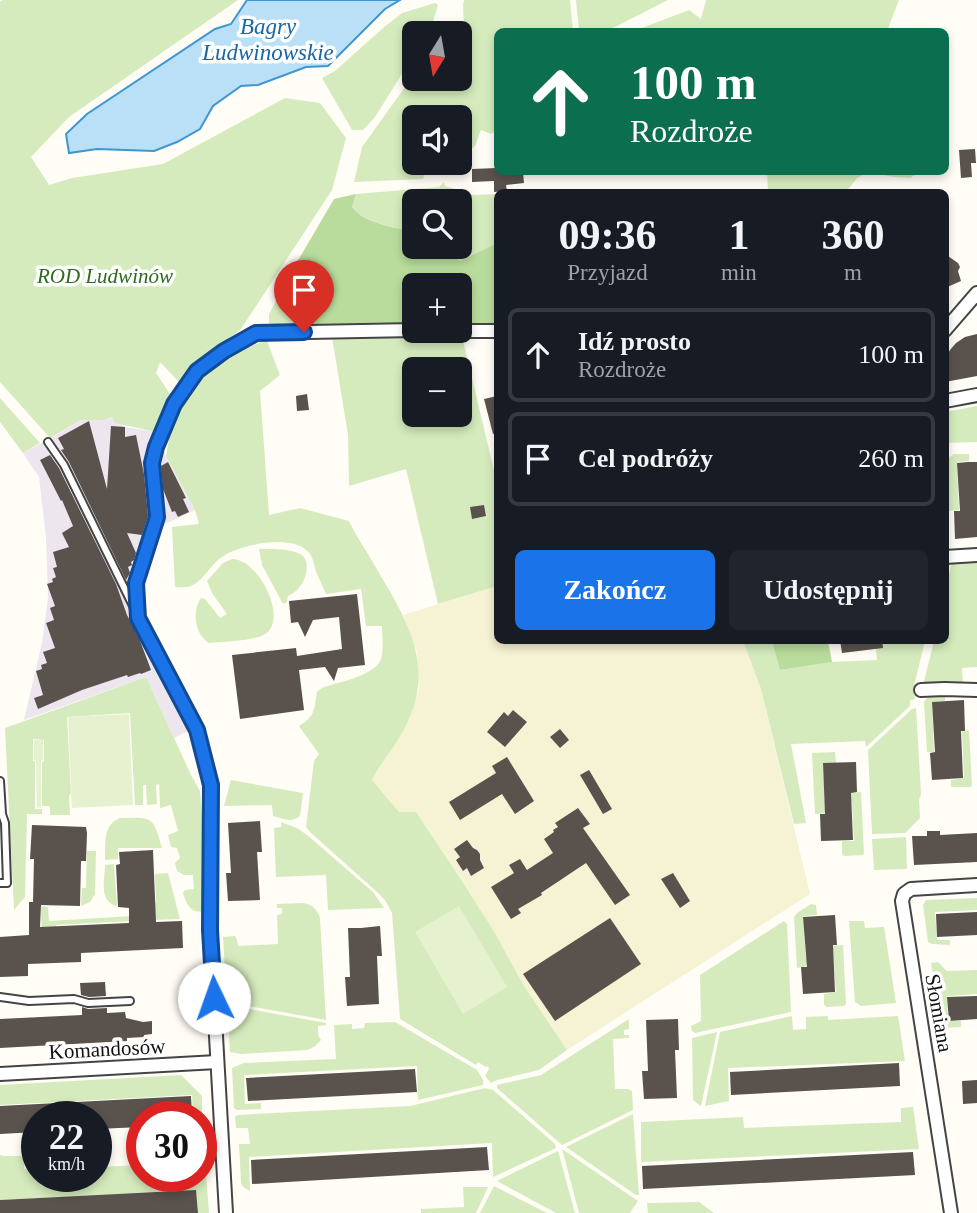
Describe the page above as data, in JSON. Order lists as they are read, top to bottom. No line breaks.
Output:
{"streets":{"street":["Słomiana","Komandosów"]},"water":["Bagry Ludwinowskie"],"parks":["ROD Ludwinów"],"north":"bottom","page":{"map_buttons":["+","−"],"turn":["100 m","Rozdroże"],"eta":["09:36","Przyjazd","1","min","360","m"],"list":[{"name":"Idź prosto","note":"Rozdroże","value":"100 m"},{"name":"Cel podróży","value":"260 m"}],"buttons":["Zakończ","Udostępnij"],"speed":"22 km/h","limit":"30"}}
